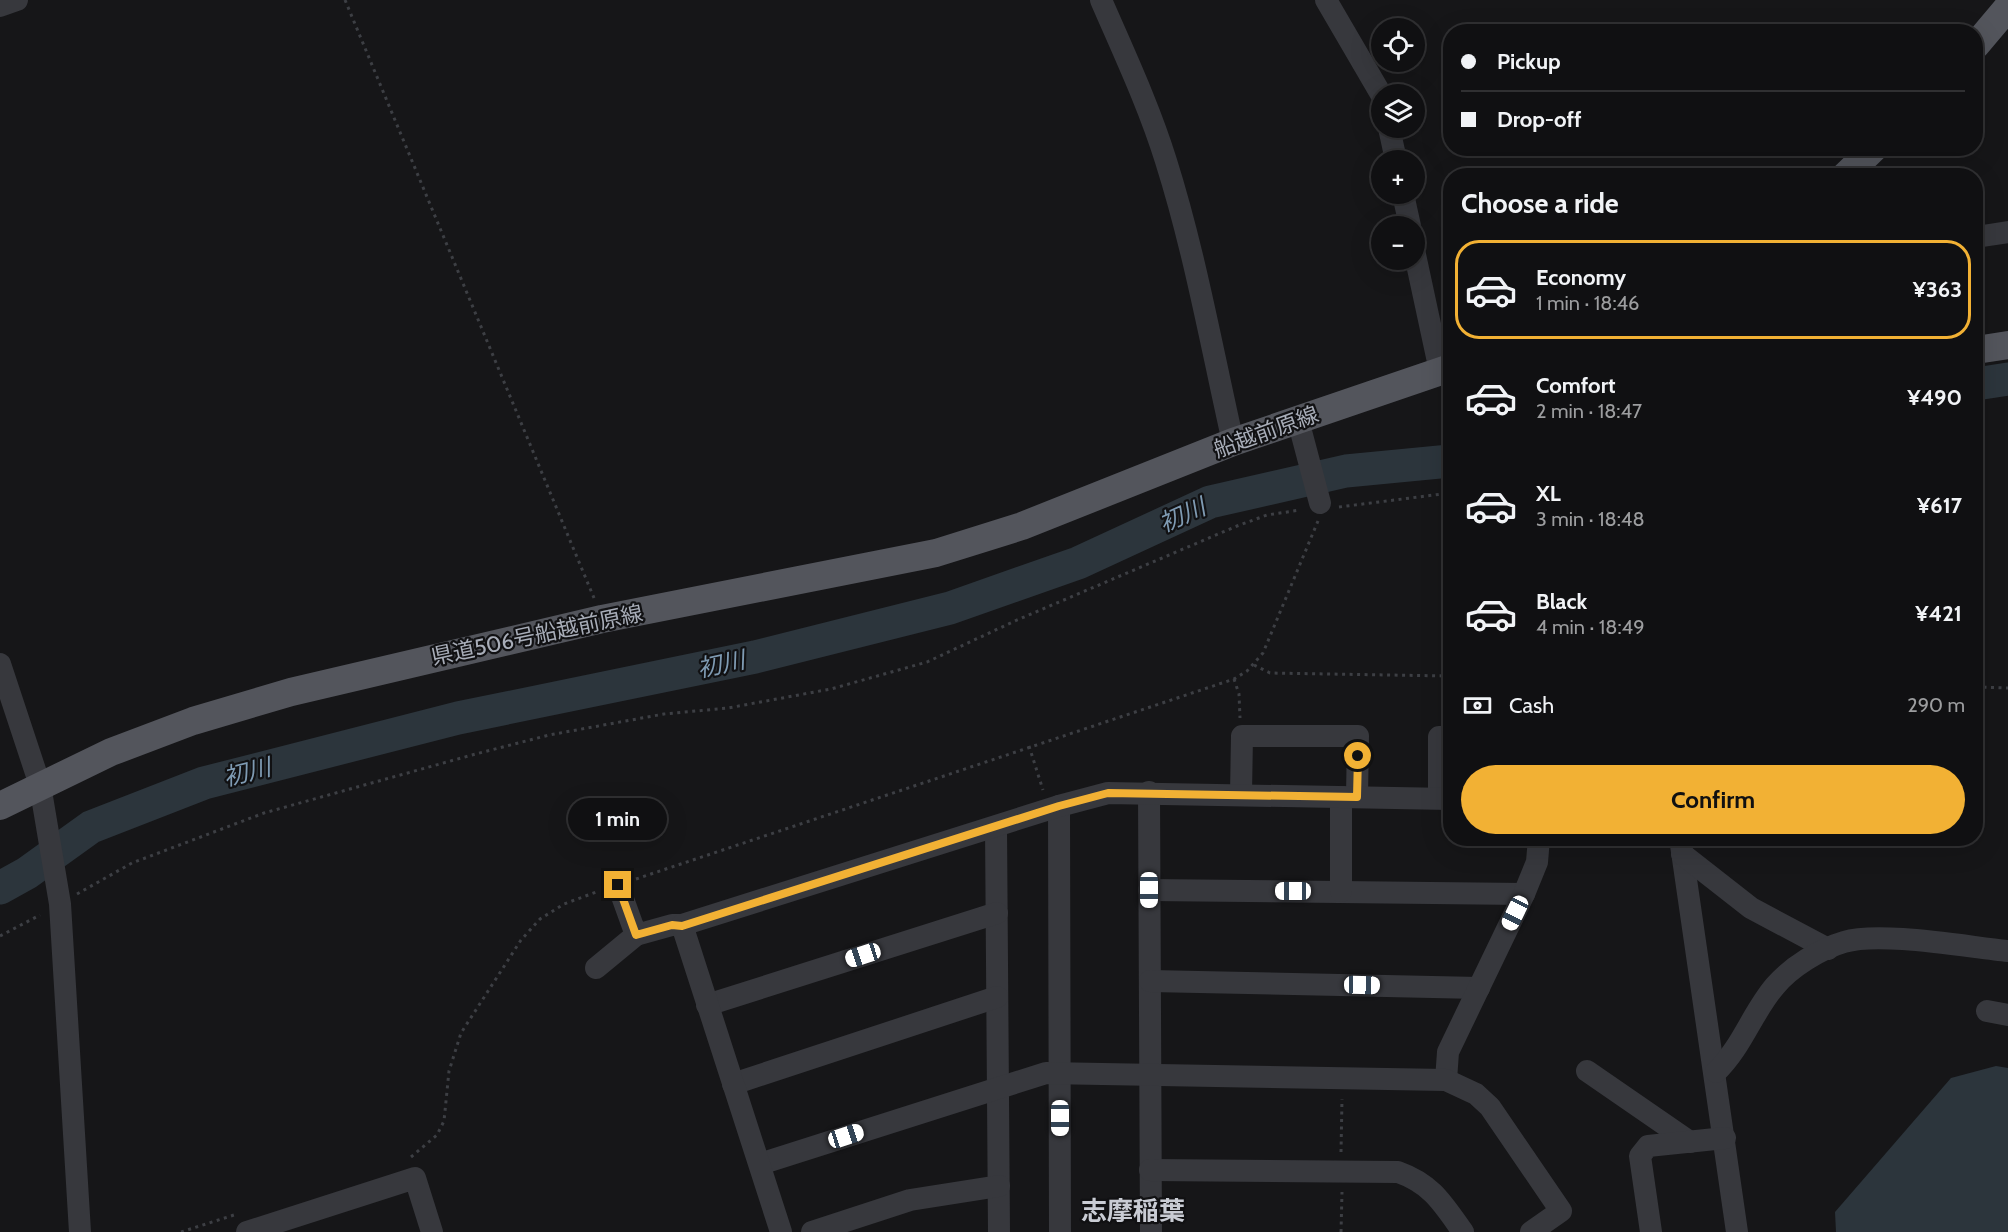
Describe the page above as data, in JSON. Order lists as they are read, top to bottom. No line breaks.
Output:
{"streets":{"main road":["船越前原線","県道506号船越前原線"]},"crossings":[["船越前原線","県道506号船越前原線"]],"districts":["志摩稲葉"],"water":["初川"],"page":{"map_buttons":["+","−"],"banner":["Pickup","Drop-off"],"heading":"Choose a ride","list":[{"name":"Economy","note":"1 min · 18:46","value":"¥363"},{"name":"Comfort","note":"2 min · 18:47","value":"¥490"},{"name":"XL","note":"3 min · 18:48","value":"¥617"},{"name":"Black","note":"4 min · 18:49","value":"¥421"}],"pay":["Cash","290 m"],"buttons":"Confirm","bubble":"1 min"}}
